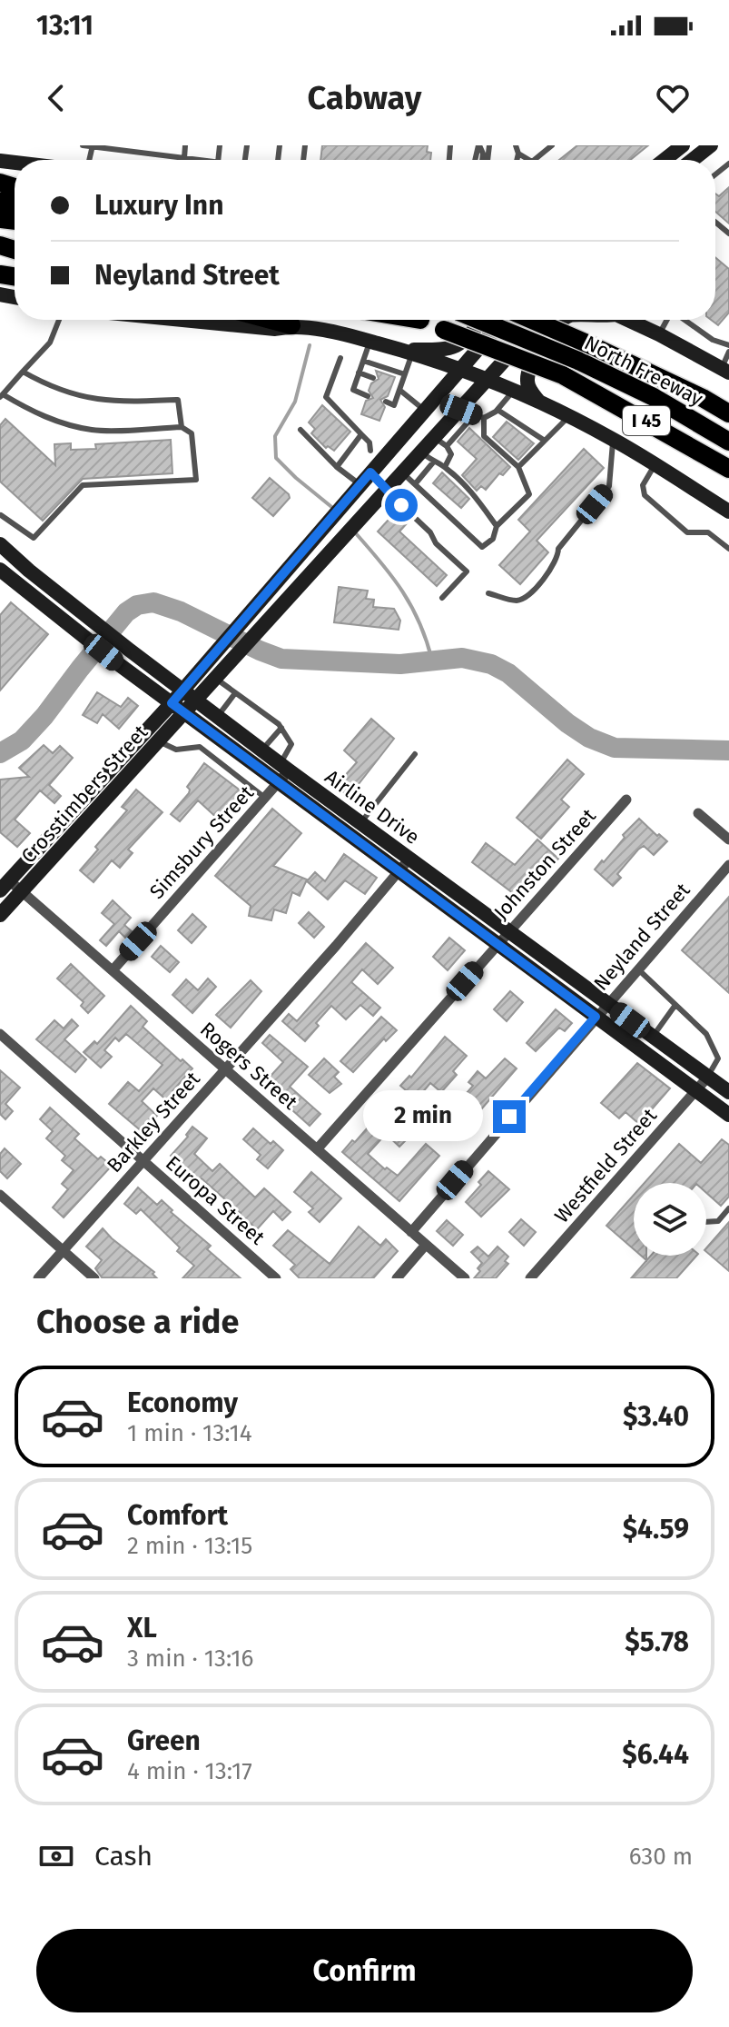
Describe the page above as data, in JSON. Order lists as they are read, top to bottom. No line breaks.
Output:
{"streets":{"highway":["North Freeway","I 45"],"main road":["Crosstimbers Street","Airline Drive"],"street":["Simsbury Street","Johnston Street","Neyland Street","Rogers Street","Barkley Street","Westfield Street","Europa Street"]},"crossings":[["Crosstimbers Street","Airline Drive"],["Crosstimbers Street","Rogers Street"],["Airline Drive","Simsbury Street"],["Airline Drive","Johnston Street"],["Airline Drive","Neyland Street"],["Airline Drive","Barkley Street"],["Airline Drive","Westfield Street"],["Simsbury Street","Rogers Street"],["Johnston Street","Rogers Street"],["Neyland Street","Rogers Street"],["Rogers Street","Barkley Street"],["Barkley Street","Europa Street"]],"page":{"status":"13:11","header":"Cabway","banner":["Luxury Inn","Neyland Street"],"bubble":"2 min","heading":"Choose a ride","list":[{"name":"Economy","note":"1 min · 13:14","value":"$3.40"},{"name":"Comfort","note":"2 min · 13:15","value":"$4.59"},{"name":"XL","note":"3 min · 13:16","value":"$5.78"},{"name":"Green","note":"4 min · 13:17","value":"$6.44"}],"pay":["Cash","630 m"],"buttons":"Confirm"}}
